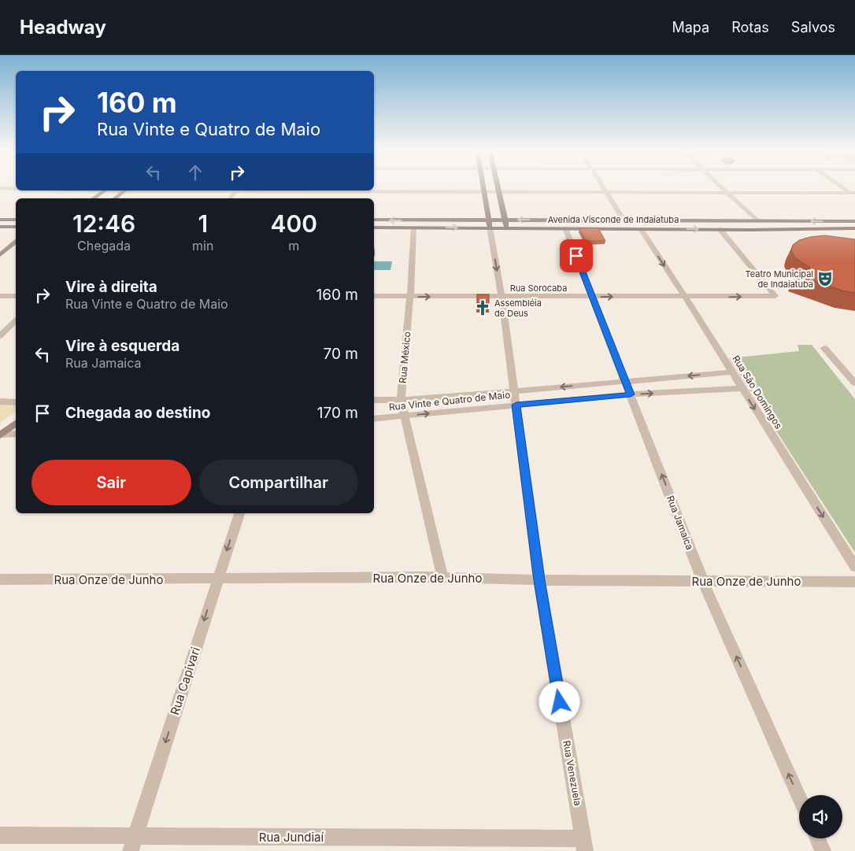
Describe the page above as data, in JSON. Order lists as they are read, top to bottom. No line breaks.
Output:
{"streets":{"main road":["Avenida Visconde de Indaiatuba"],"street":["Rua Sorocaba","Rua México","Rua São Domingos","Rua Vinte e Quatro de Maio","Rua Jamaica","Rua Onze de Junho","Rua Capivari","Rua Venezuela","Rua Jundiaí"]},"crossings":[["Avenida Visconde de Indaiatuba","Rua Sorocaba"],["Avenida Visconde de Indaiatuba","Rua México"],["Avenida Visconde de Indaiatuba","Rua São Domingos"],["Avenida Visconde de Indaiatuba","Rua Jamaica"],["Avenida Visconde de Indaiatuba","Rua Venezuela"],["Rua Sorocaba","Rua México"],["Rua Sorocaba","Rua São Domingos"],["Rua Sorocaba","Rua Jamaica"],["Rua Sorocaba","Rua Venezuela"],["Rua México","Rua Vinte e Quatro de Maio"],["Rua México","Rua Onze de Junho"],["Rua São Domingos","Rua Vinte e Quatro de Maio"],["Rua Vinte e Quatro de Maio","Rua Jamaica"],["Rua Vinte e Quatro de Maio","Rua Venezuela"],["Rua Jamaica","Rua Onze de Junho"],["Rua Onze de Junho","Rua Capivari"],["Rua Onze de Junho","Rua Venezuela"],["Rua Capivari","Rua Jundiaí"],["Rua Venezuela","Rua Jundiaí"]],"one_way":["Rua São Domingos","Rua Jamaica","Rua Capivari"],"places":{"theatre":["Teatro Municipal de Indaiatuba"],"church":["Assembléia de Deus"]},"page":{"header":"Headway","nav":["Mapa","Rotas","Salvos"],"turn":["160 m","Rua Vinte e Quatro de Maio"],"eta":["12:46","Chegada","1","min","400","m"],"list":[{"name":"Vire à direita","note":"Rua Vinte e Quatro de Maio","value":"160 m"},{"name":"Vire à esquerda","note":"Rua Jamaica","value":"70 m"},{"name":"Chegada ao destino","value":"170 m"}],"buttons":["Sair","Compartilhar"]}}
